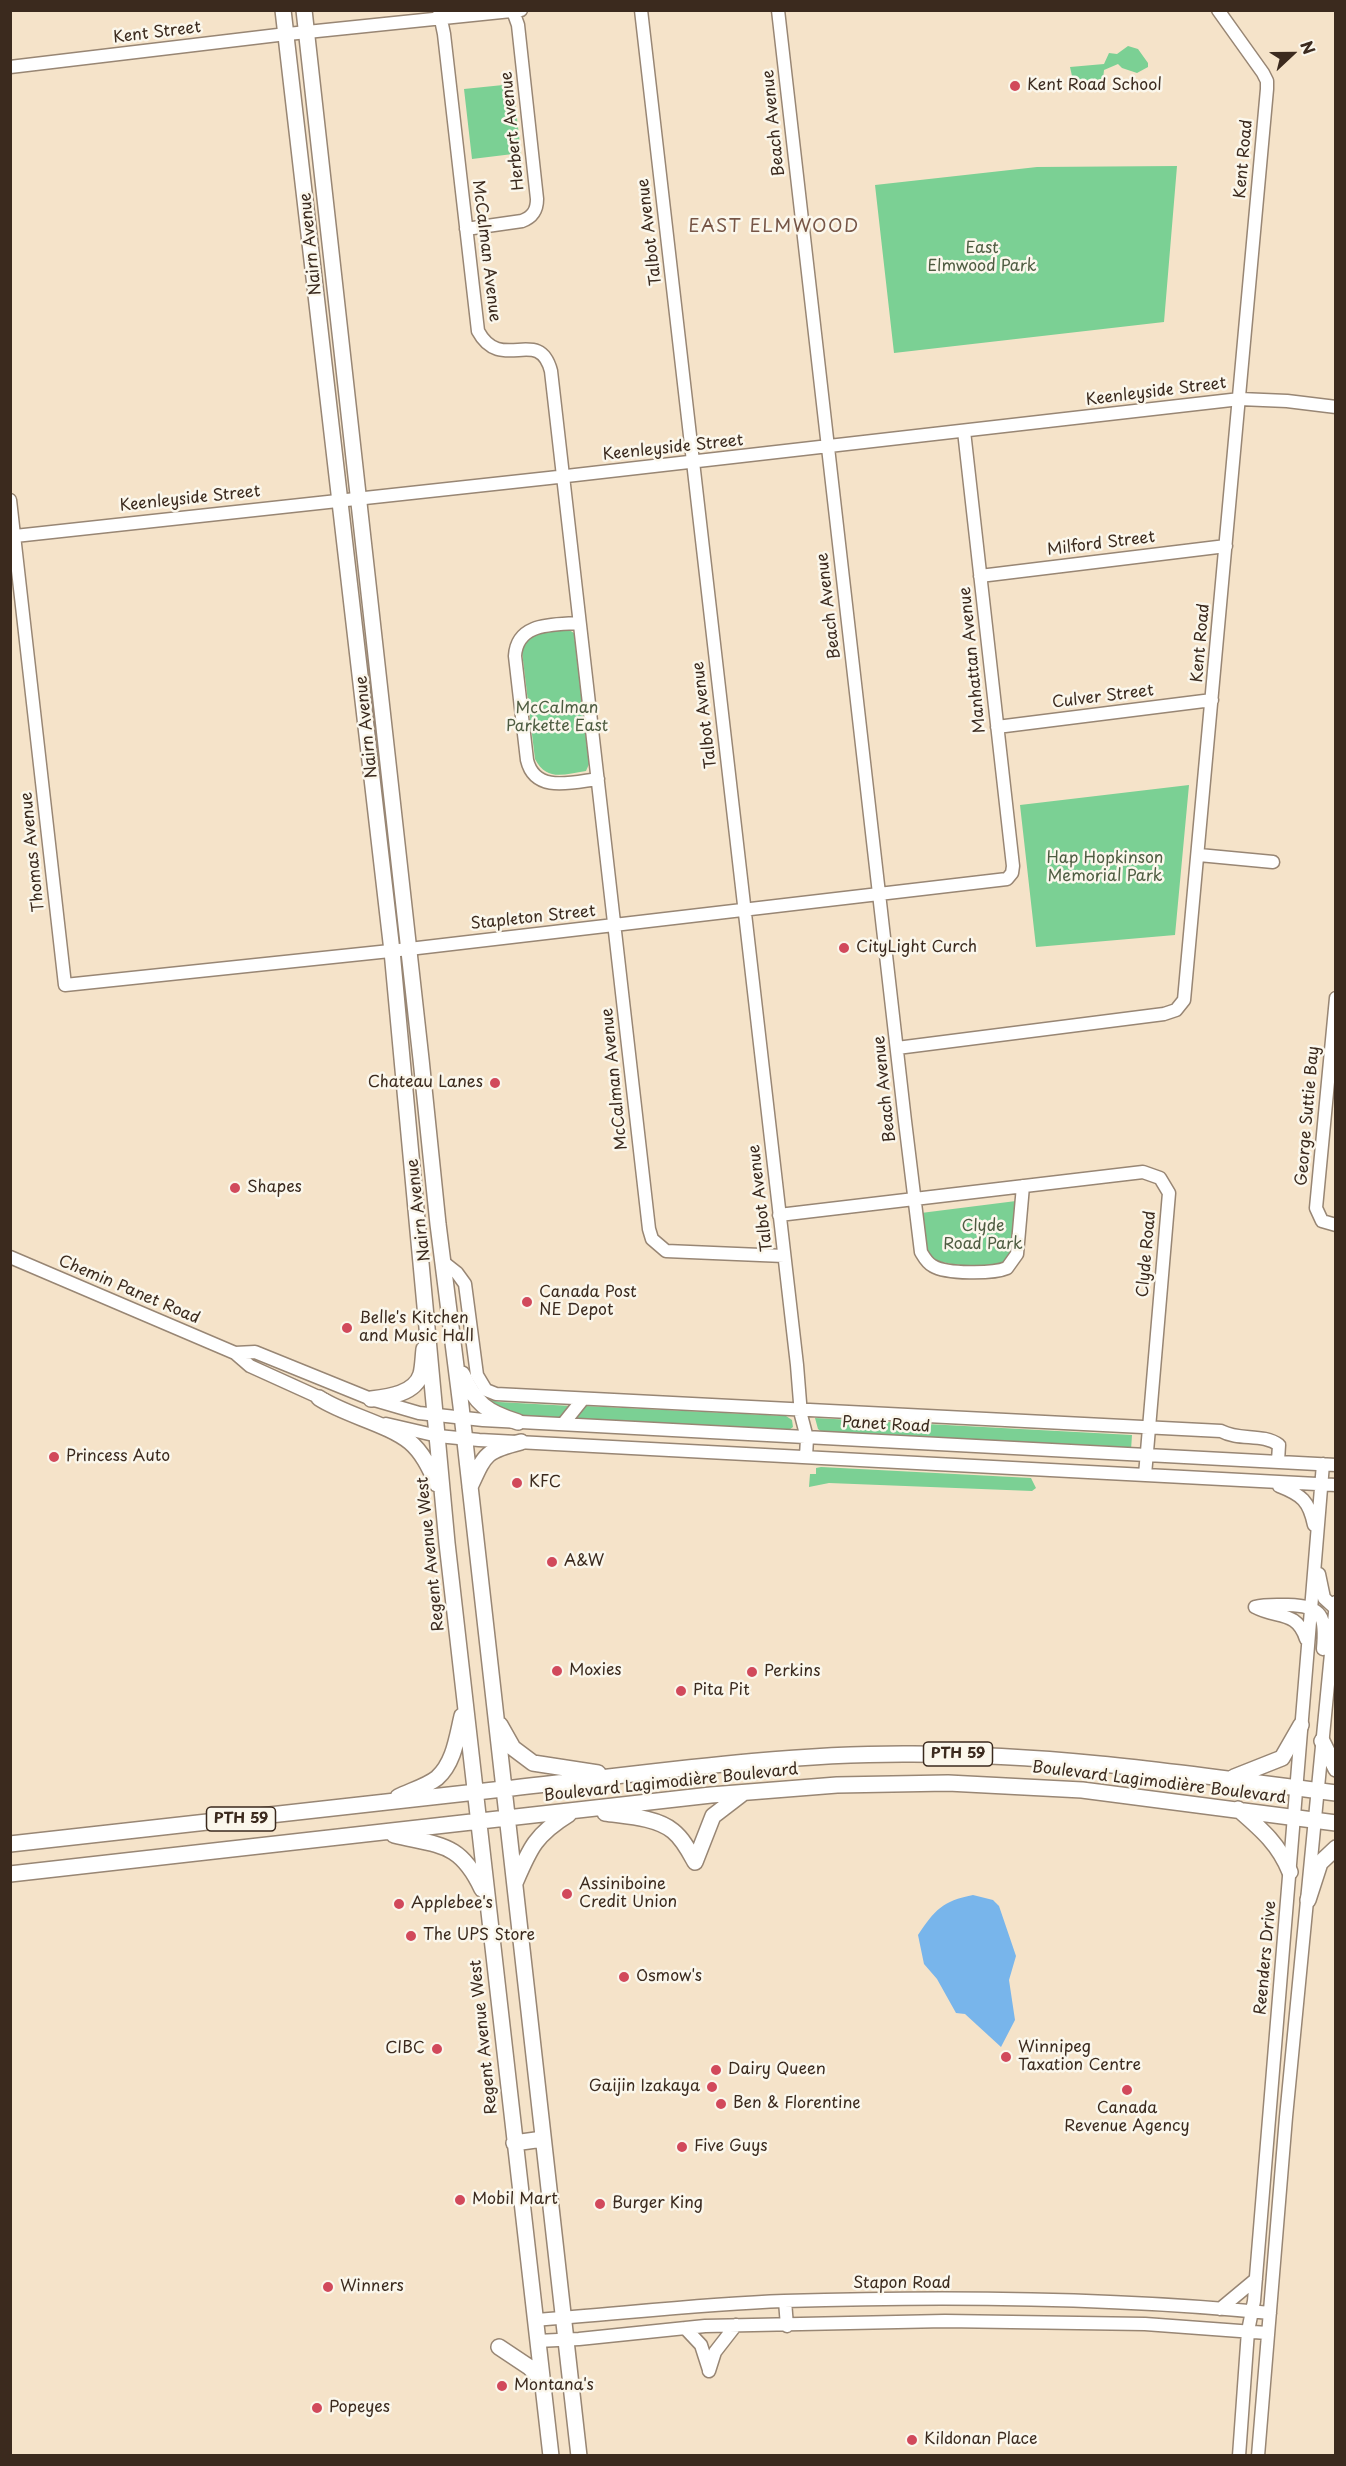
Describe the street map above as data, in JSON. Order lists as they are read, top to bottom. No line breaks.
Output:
{"streets":{"main road":["Nairn Avenue","Regent Avenue West","PTH 59","Boulevard Lagimodière Boulevard"],"street":["Kent Street","Beach Avenue","Herbert Avenue","Kent Road","Talbot Avenue","McCalman Avenue","Keenleyside Street","Milford Street","Manhattan Avenue","Culver Street","Thomas Avenue","Stapleton Street","George Suttie Bay","Clyde Road","Chemin Panet Road","Panet Road","Reenders Drive","Stapon Road"]},"crossings":[["Kent Street","Nairn Avenue"],["Beach Avenue","Kent Road"],["Beach Avenue","Keenleyside Street"],["Beach Avenue","Stapleton Street"],["Beach Avenue","Clyde Road"],["Herbert Avenue","McCalman Avenue"],["Kent Road","Keenleyside Street"],["Kent Road","Milford Street"],["Kent Road","Culver Street"],["Talbot Avenue","McCalman Avenue"],["Talbot Avenue","Keenleyside Street"],["Talbot Avenue","Stapleton Street"],["Talbot Avenue","Clyde Road"],["Talbot Avenue","Panet Road"],["Nairn Avenue","Keenleyside Street"],["Nairn Avenue","Stapleton Street"],["Nairn Avenue","Chemin Panet Road"],["Nairn Avenue","Panet Road"],["Nairn Avenue","Regent Avenue West"],["McCalman Avenue","Keenleyside Street"],["McCalman Avenue","Stapleton Street"],["Keenleyside Street","Manhattan Avenue"],["Keenleyside Street","Thomas Avenue"],["Milford Street","Manhattan Avenue"],["Manhattan Avenue","Culver Street"],["Manhattan Avenue","Stapleton Street"],["Thomas Avenue","Stapleton Street"],["Clyde Road","Panet Road"],["Chemin Panet Road","Panet Road"],["Chemin Panet Road","Regent Avenue West"],["Panet Road","Reenders Drive"],["Regent Avenue West","Boulevard Lagimodière Boulevard"],["Regent Avenue West","Stapon Road"],["Boulevard Lagimodière Boulevard","Reenders Drive"],["Reenders Drive","Stapon Road"]],"districts":["EAST ELMWOOD"],"parks":["East Elmwood Park","McCalman Parkette East","Hap Hopkinson Memorial Park","Clyde Road Park"],"places":["Kent Road School","CityLight Curch","Chateau Lanes","Shapes","Canada Post NE Depot","Belle's Kitchen and Music Hall","Princess Auto","KFC","A&W","Moxies","Perkins","Pita Pit","Assiniboine Credit Union","Applebee's","The UPS Store","Osmow's","CIBC","Winnipeg Taxation Centre","Dairy Queen","Gaijin Izakaya","Canada Revenue Agency","Ben & Florentine","Five Guys","Mobil Mart","Burger King","Winners","Montana's","Popeyes","Kildonan Place"],"north":"right"}
